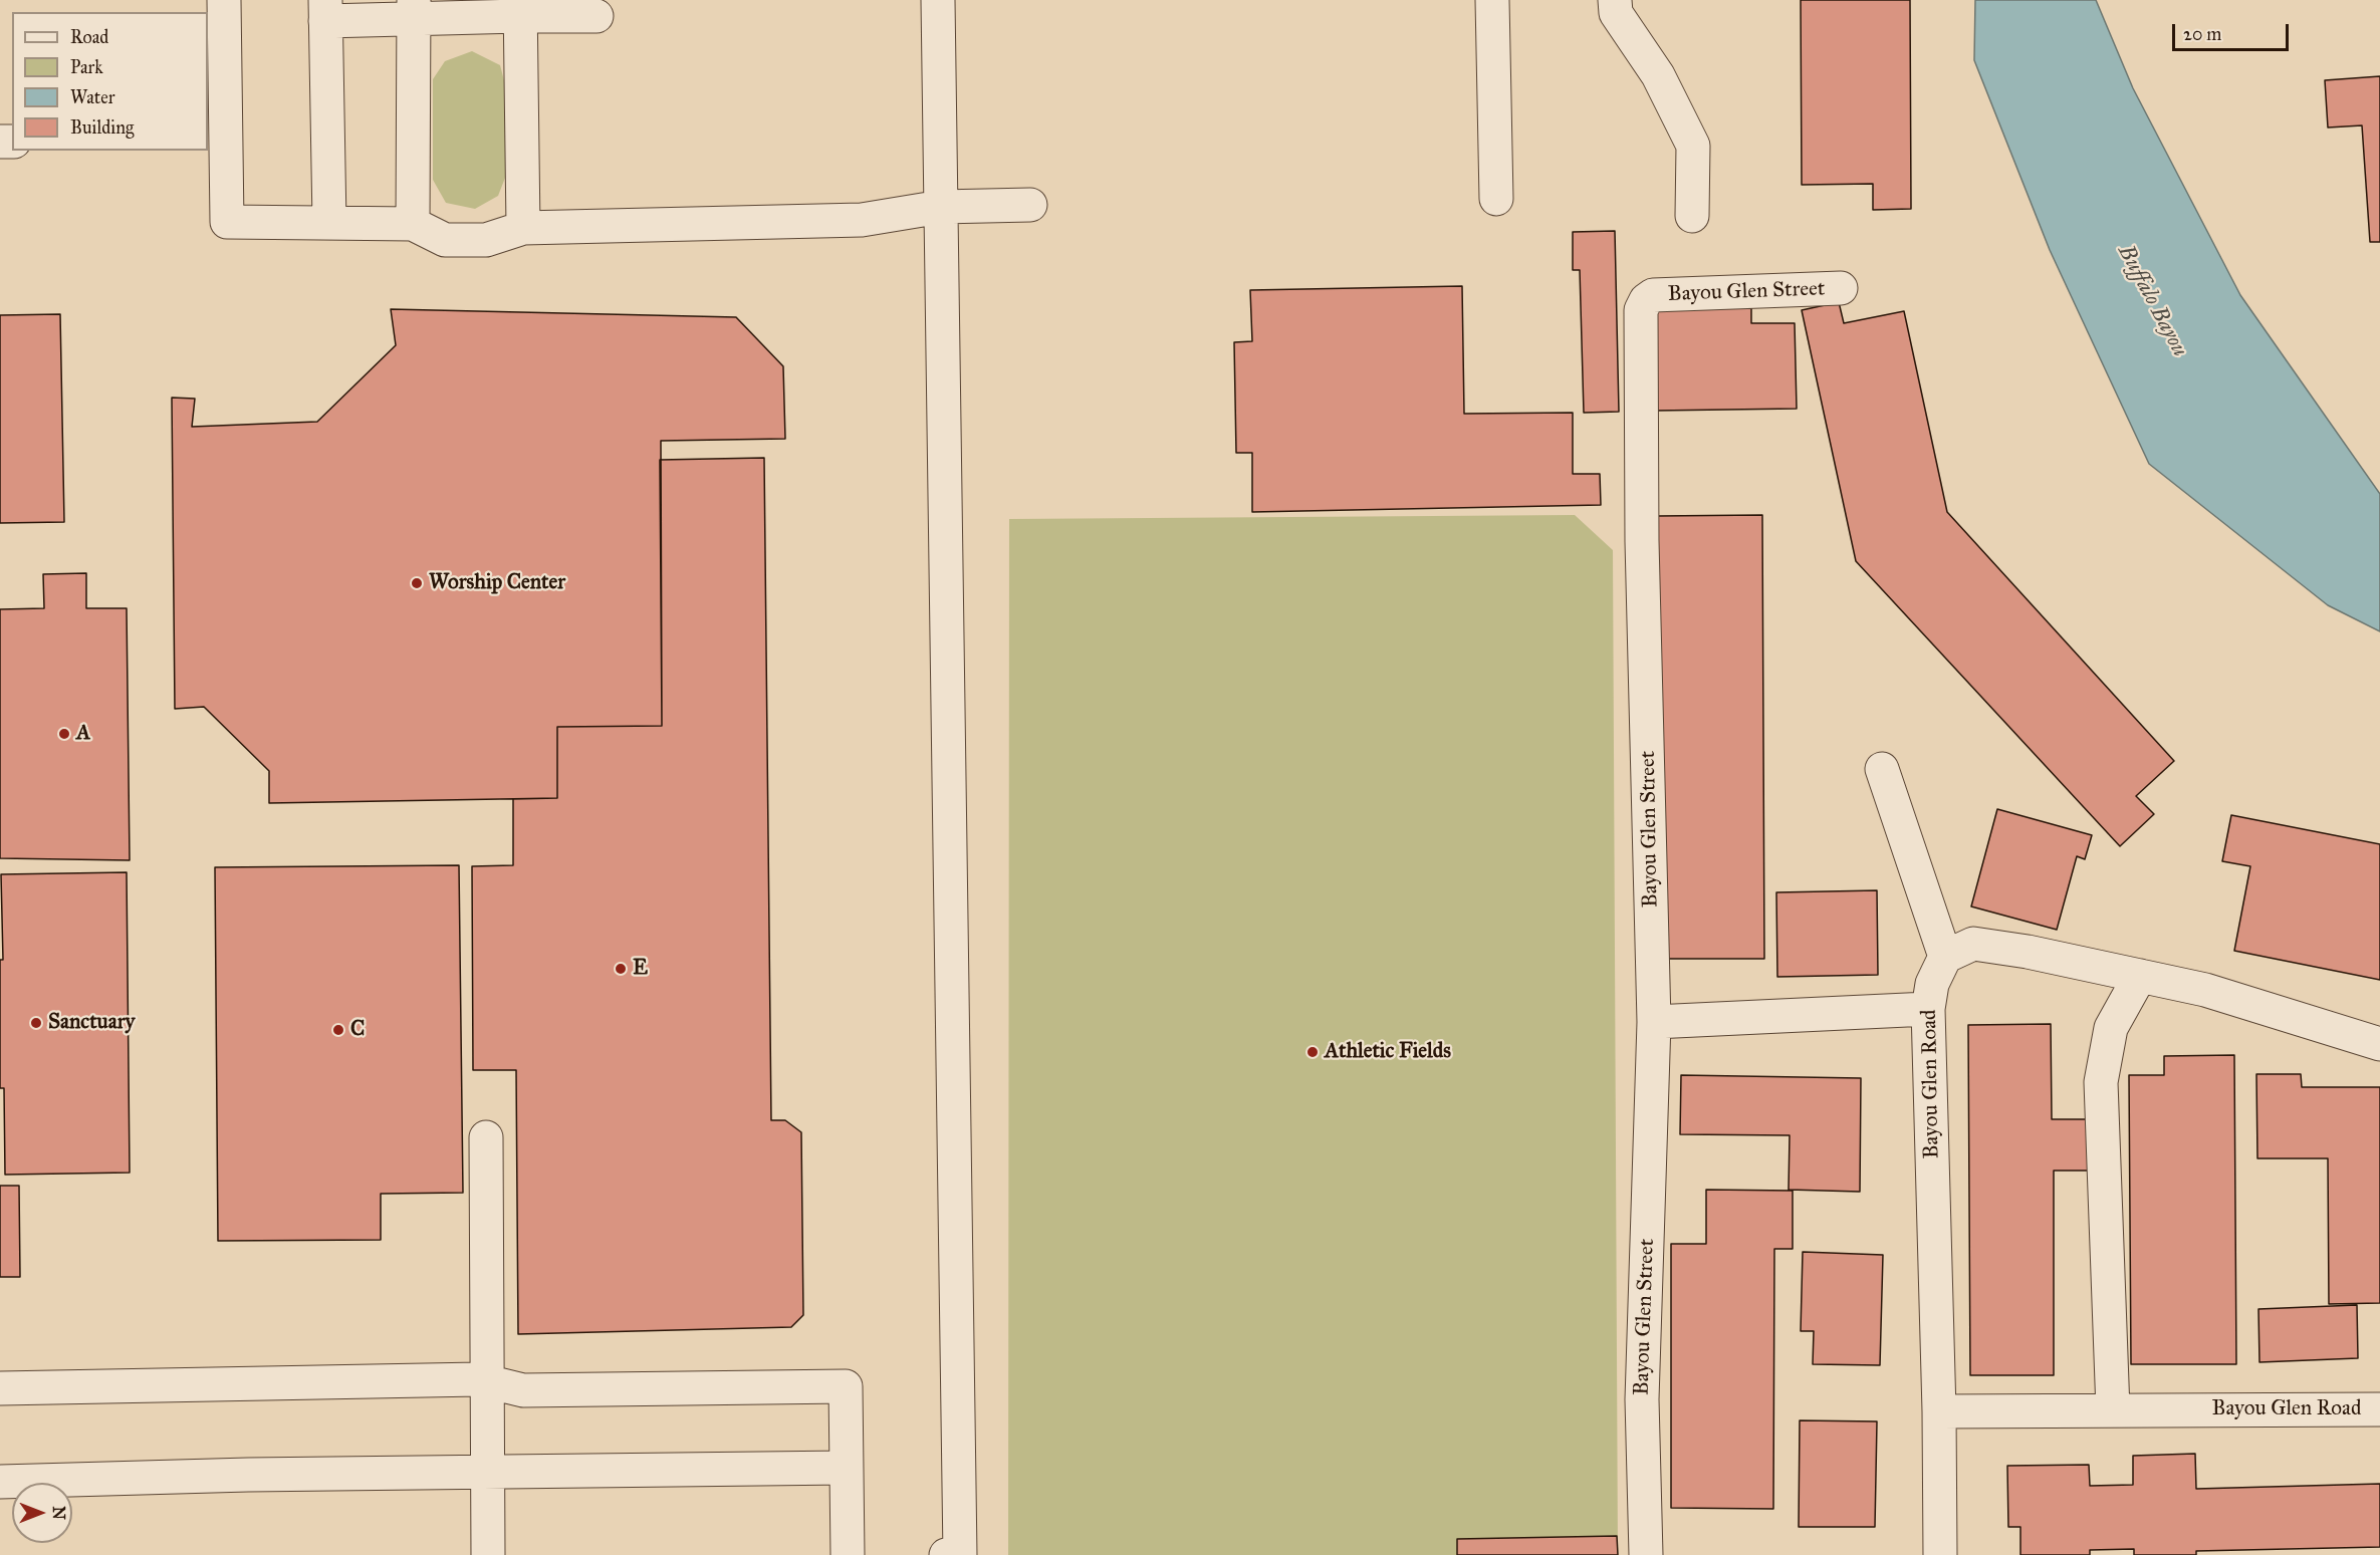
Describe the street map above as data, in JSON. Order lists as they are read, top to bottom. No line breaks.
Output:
{"streets":{"street":["Bayou Glen Street","Bayou Glen Road"]},"water":["Buffalo Bayou"],"places":["Worship Center","A","E","Sanctuary","C","Athletic Fields"],"legend":["Road","Park","Water","Building"],"scale_bar":"20 m","north":"right"}
